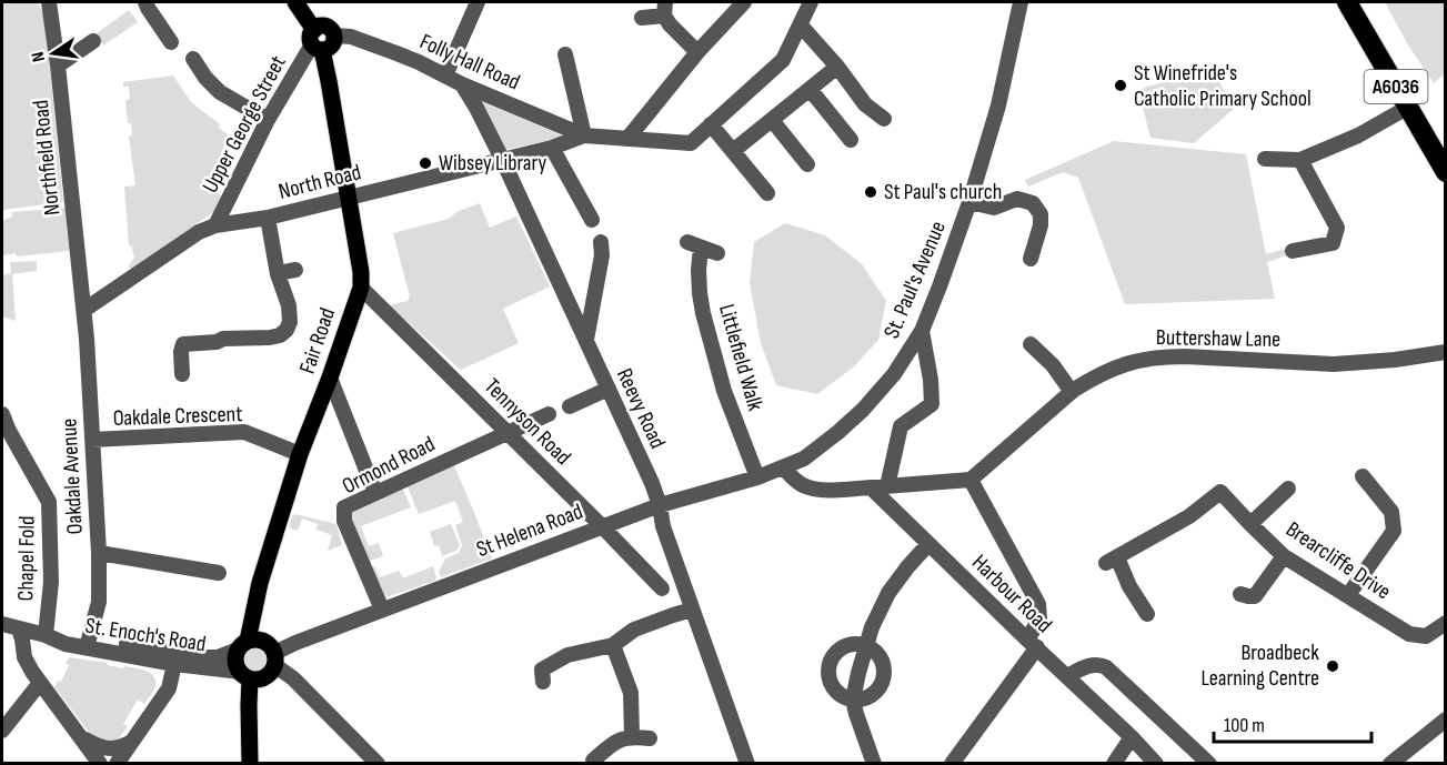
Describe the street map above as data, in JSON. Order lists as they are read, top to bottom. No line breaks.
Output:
{"streets":{"highway":["A6036"],"main road":["Fair Road"],"street":["Folly Hall Road","Upper George Street","Northfield Road","North Road","St. Paul's Avenue","Buttershaw Lane","Littlefield Walk","Reevy Road","Oakdale Crescent","Tennyson Road","Ormond Road","Oakdale Avenue","St Helena Road","Chapel Fold","Brearcliffe Drive","Harbour Road","St. Enoch's Road"]},"crossings":[["Folly Hall Road","North Road"],["Folly Hall Road","Reevy Road"],["Upper George Street","North Road"],["Upper George Street","Fair Road"],["Northfield Road","North Road"],["Northfield Road","Oakdale Avenue"],["North Road","Fair Road"],["North Road","Reevy Road"],["North Road","Oakdale Avenue"],["St. Paul's Avenue","St Helena Road"],["Fair Road","Oakdale Crescent"],["Fair Road","Tennyson Road"],["Fair Road","St Helena Road"],["Fair Road","St. Enoch's Road"],["Littlefield Walk","St Helena Road"],["Reevy Road","St Helena Road"],["Oakdale Crescent","Oakdale Avenue"],["Tennyson Road","Ormond Road"],["Tennyson Road","St Helena Road"],["Ormond Road","St Helena Road"],["Oakdale Avenue","St. Enoch's Road"],["St Helena Road","St. Enoch's Road"],["Chapel Fold","St. Enoch's Road"]],"places":["St Winefride's Catholic Primary School","Wibsey Library","St Paul's church","Broadbeck Learning Centre"],"scale_bar":"100 m","north":"left"}
